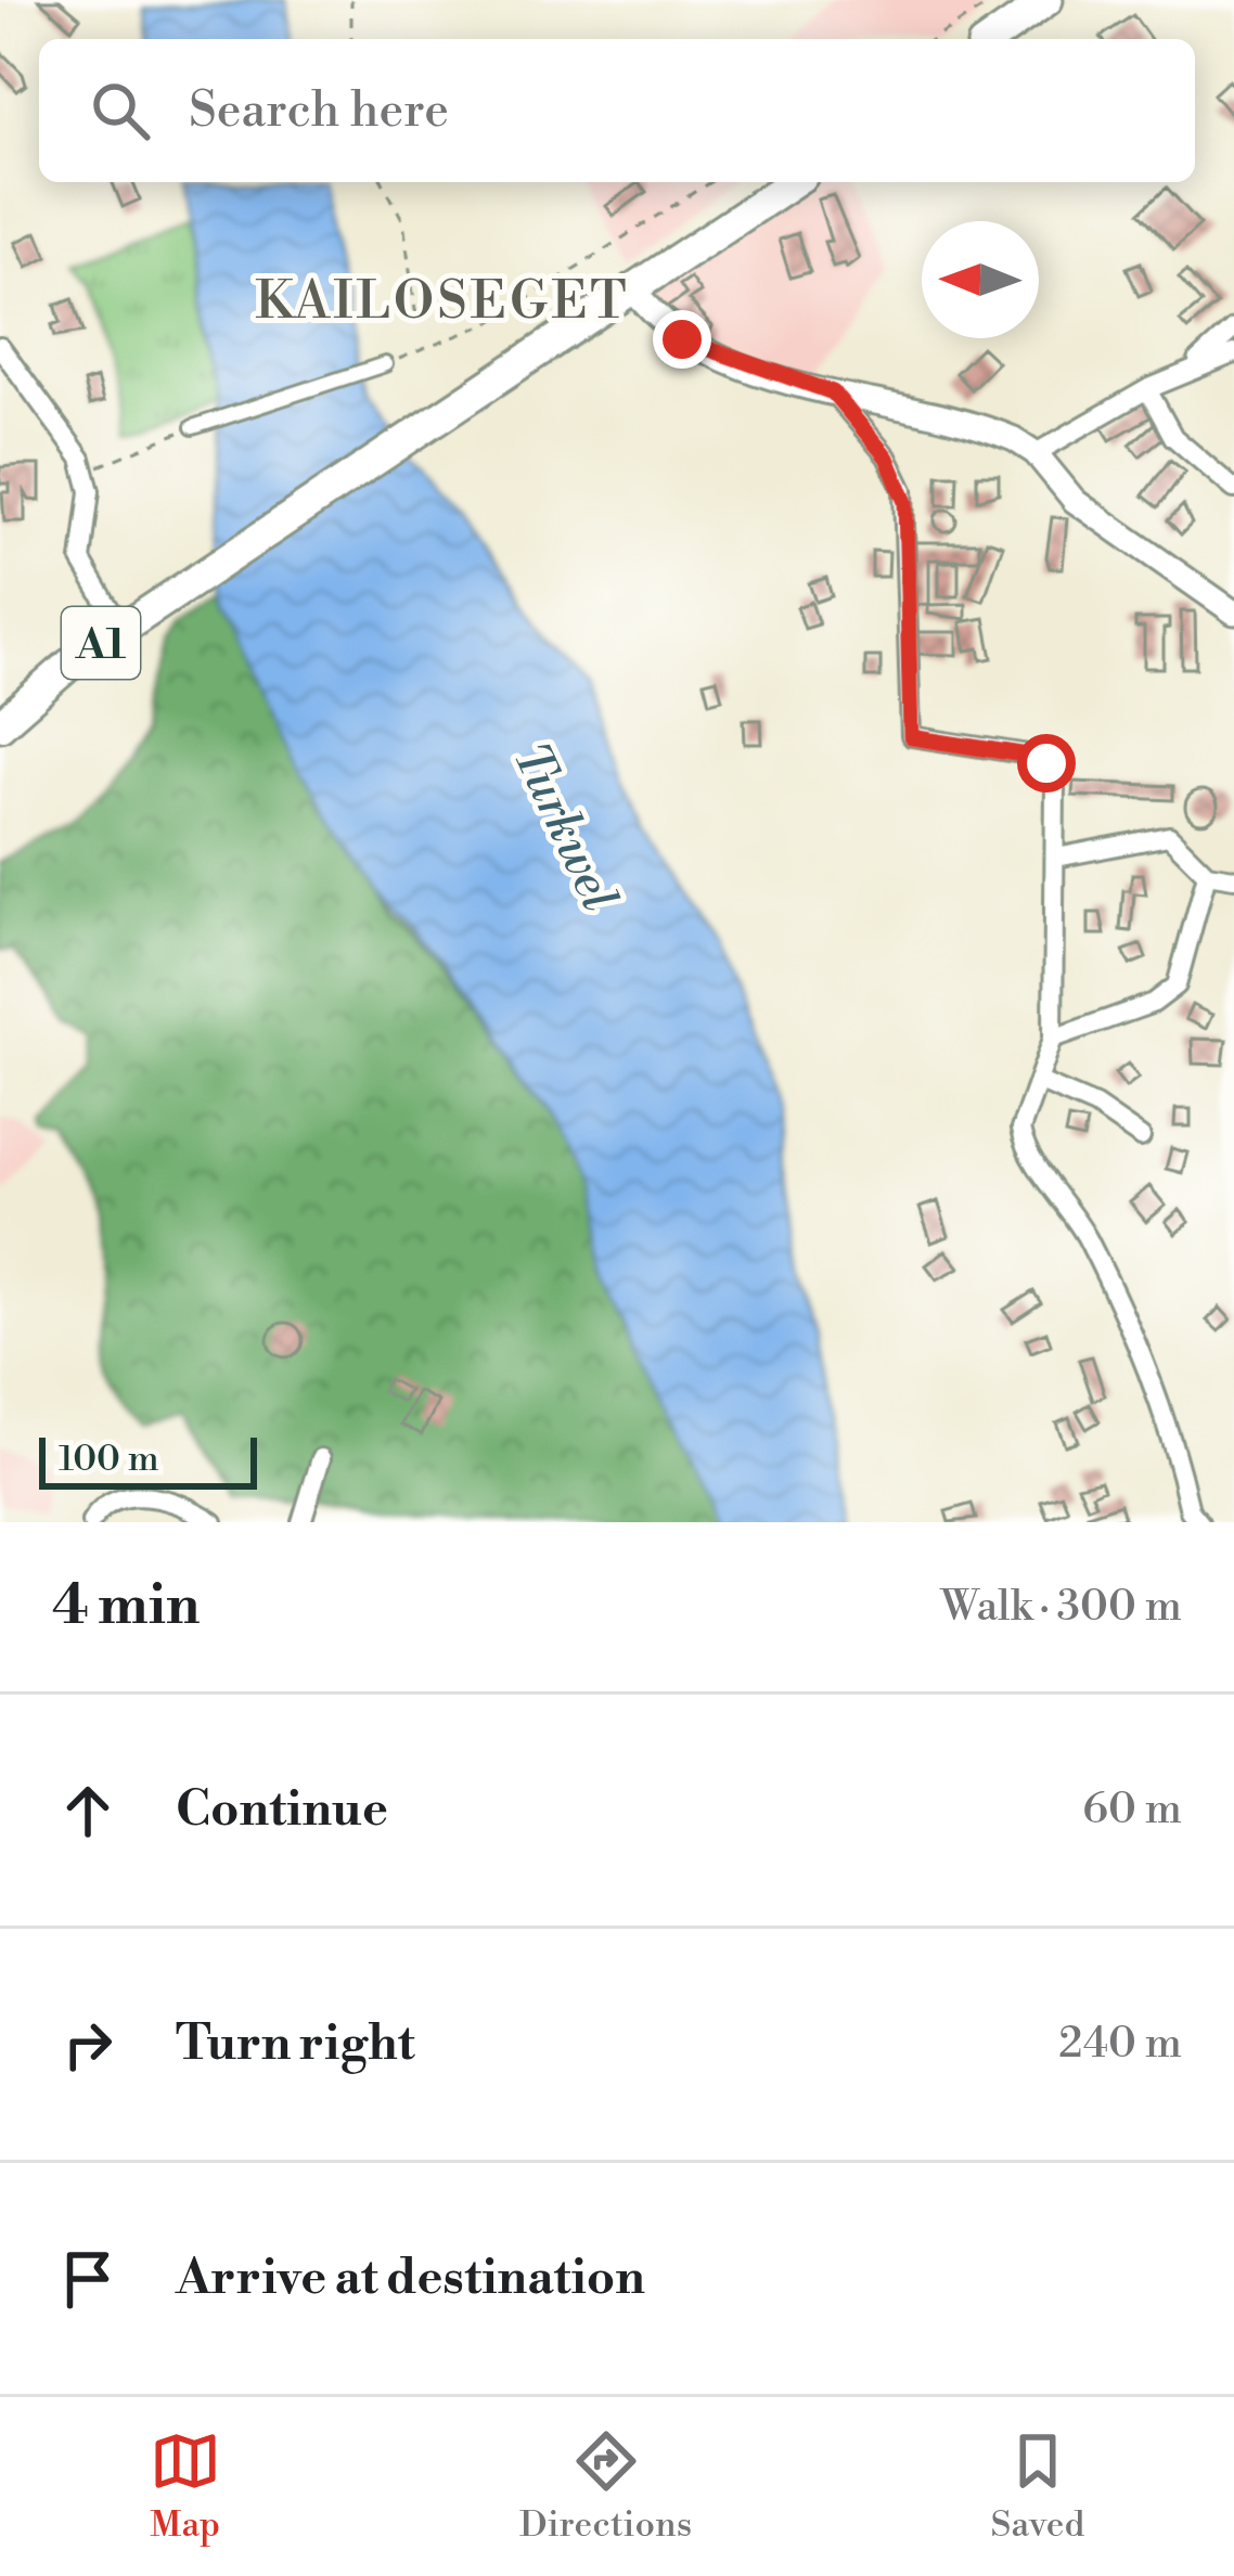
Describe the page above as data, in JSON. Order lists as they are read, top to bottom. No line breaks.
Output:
{"streets":{"highway":["A1"]},"districts":["KAILOSEGET"],"water":["Turkwel"],"scale_bar":"100 m","north":"left","page":{"search":"Search here","scale":"100 m","heading":["4 min","Walk · 300 m"],"list":[["Continue","60 m"],["Turn right","240 m"],"Arrive at destination"],"nav":["Map","Directions","Saved"]}}
